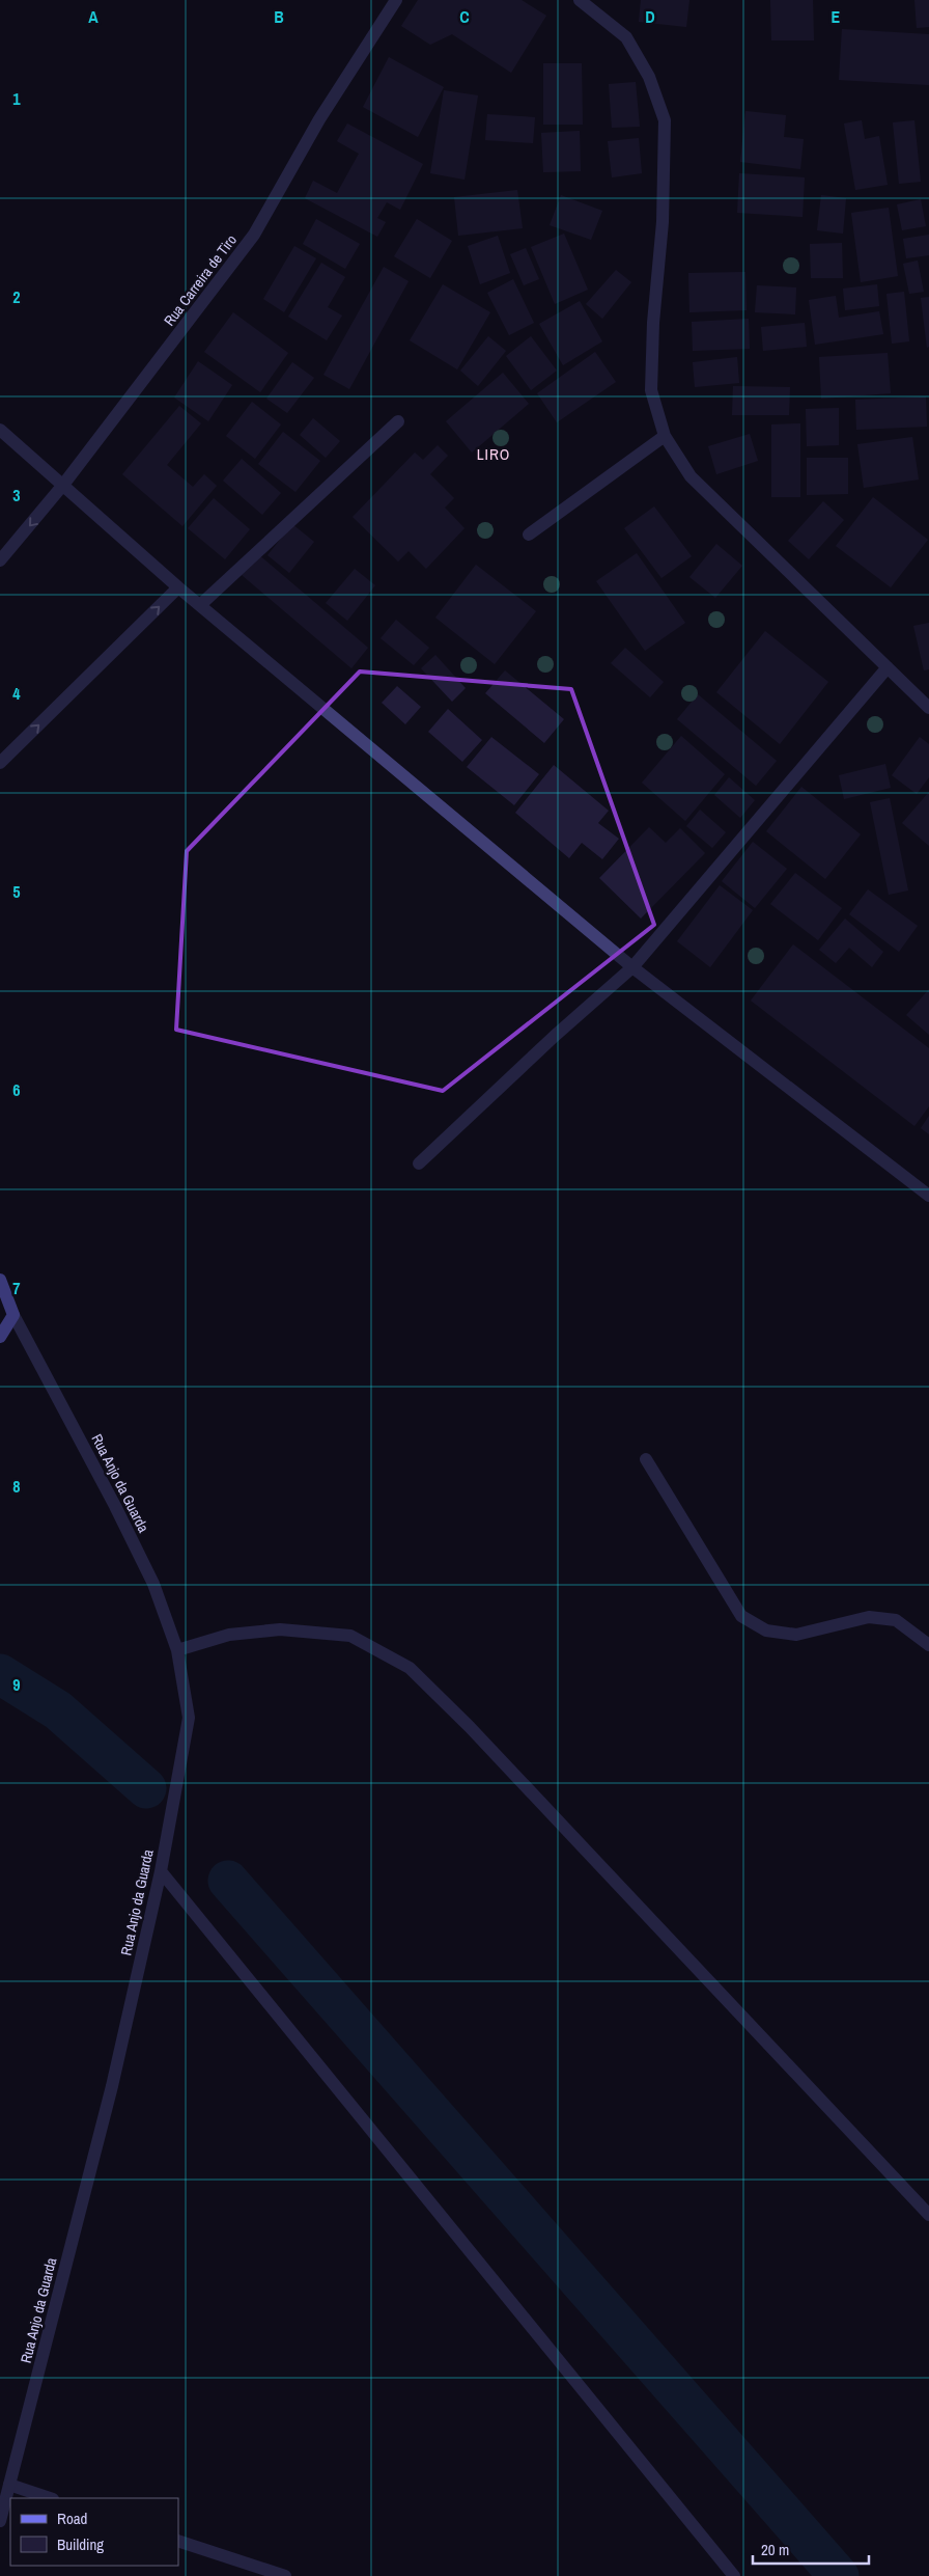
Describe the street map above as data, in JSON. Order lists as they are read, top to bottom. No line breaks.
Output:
{"streets":{"street":["Rua Carreira de Tiro","Rua Anjo da Guarda"]},"districts":["LIRO"],"legend":["Road","Building"],"scale_bar":"20 m","grid":{"columns":["A","B","C","D","E"],"rows":["1","2","3","4","5","6","7","8","9"]}}
